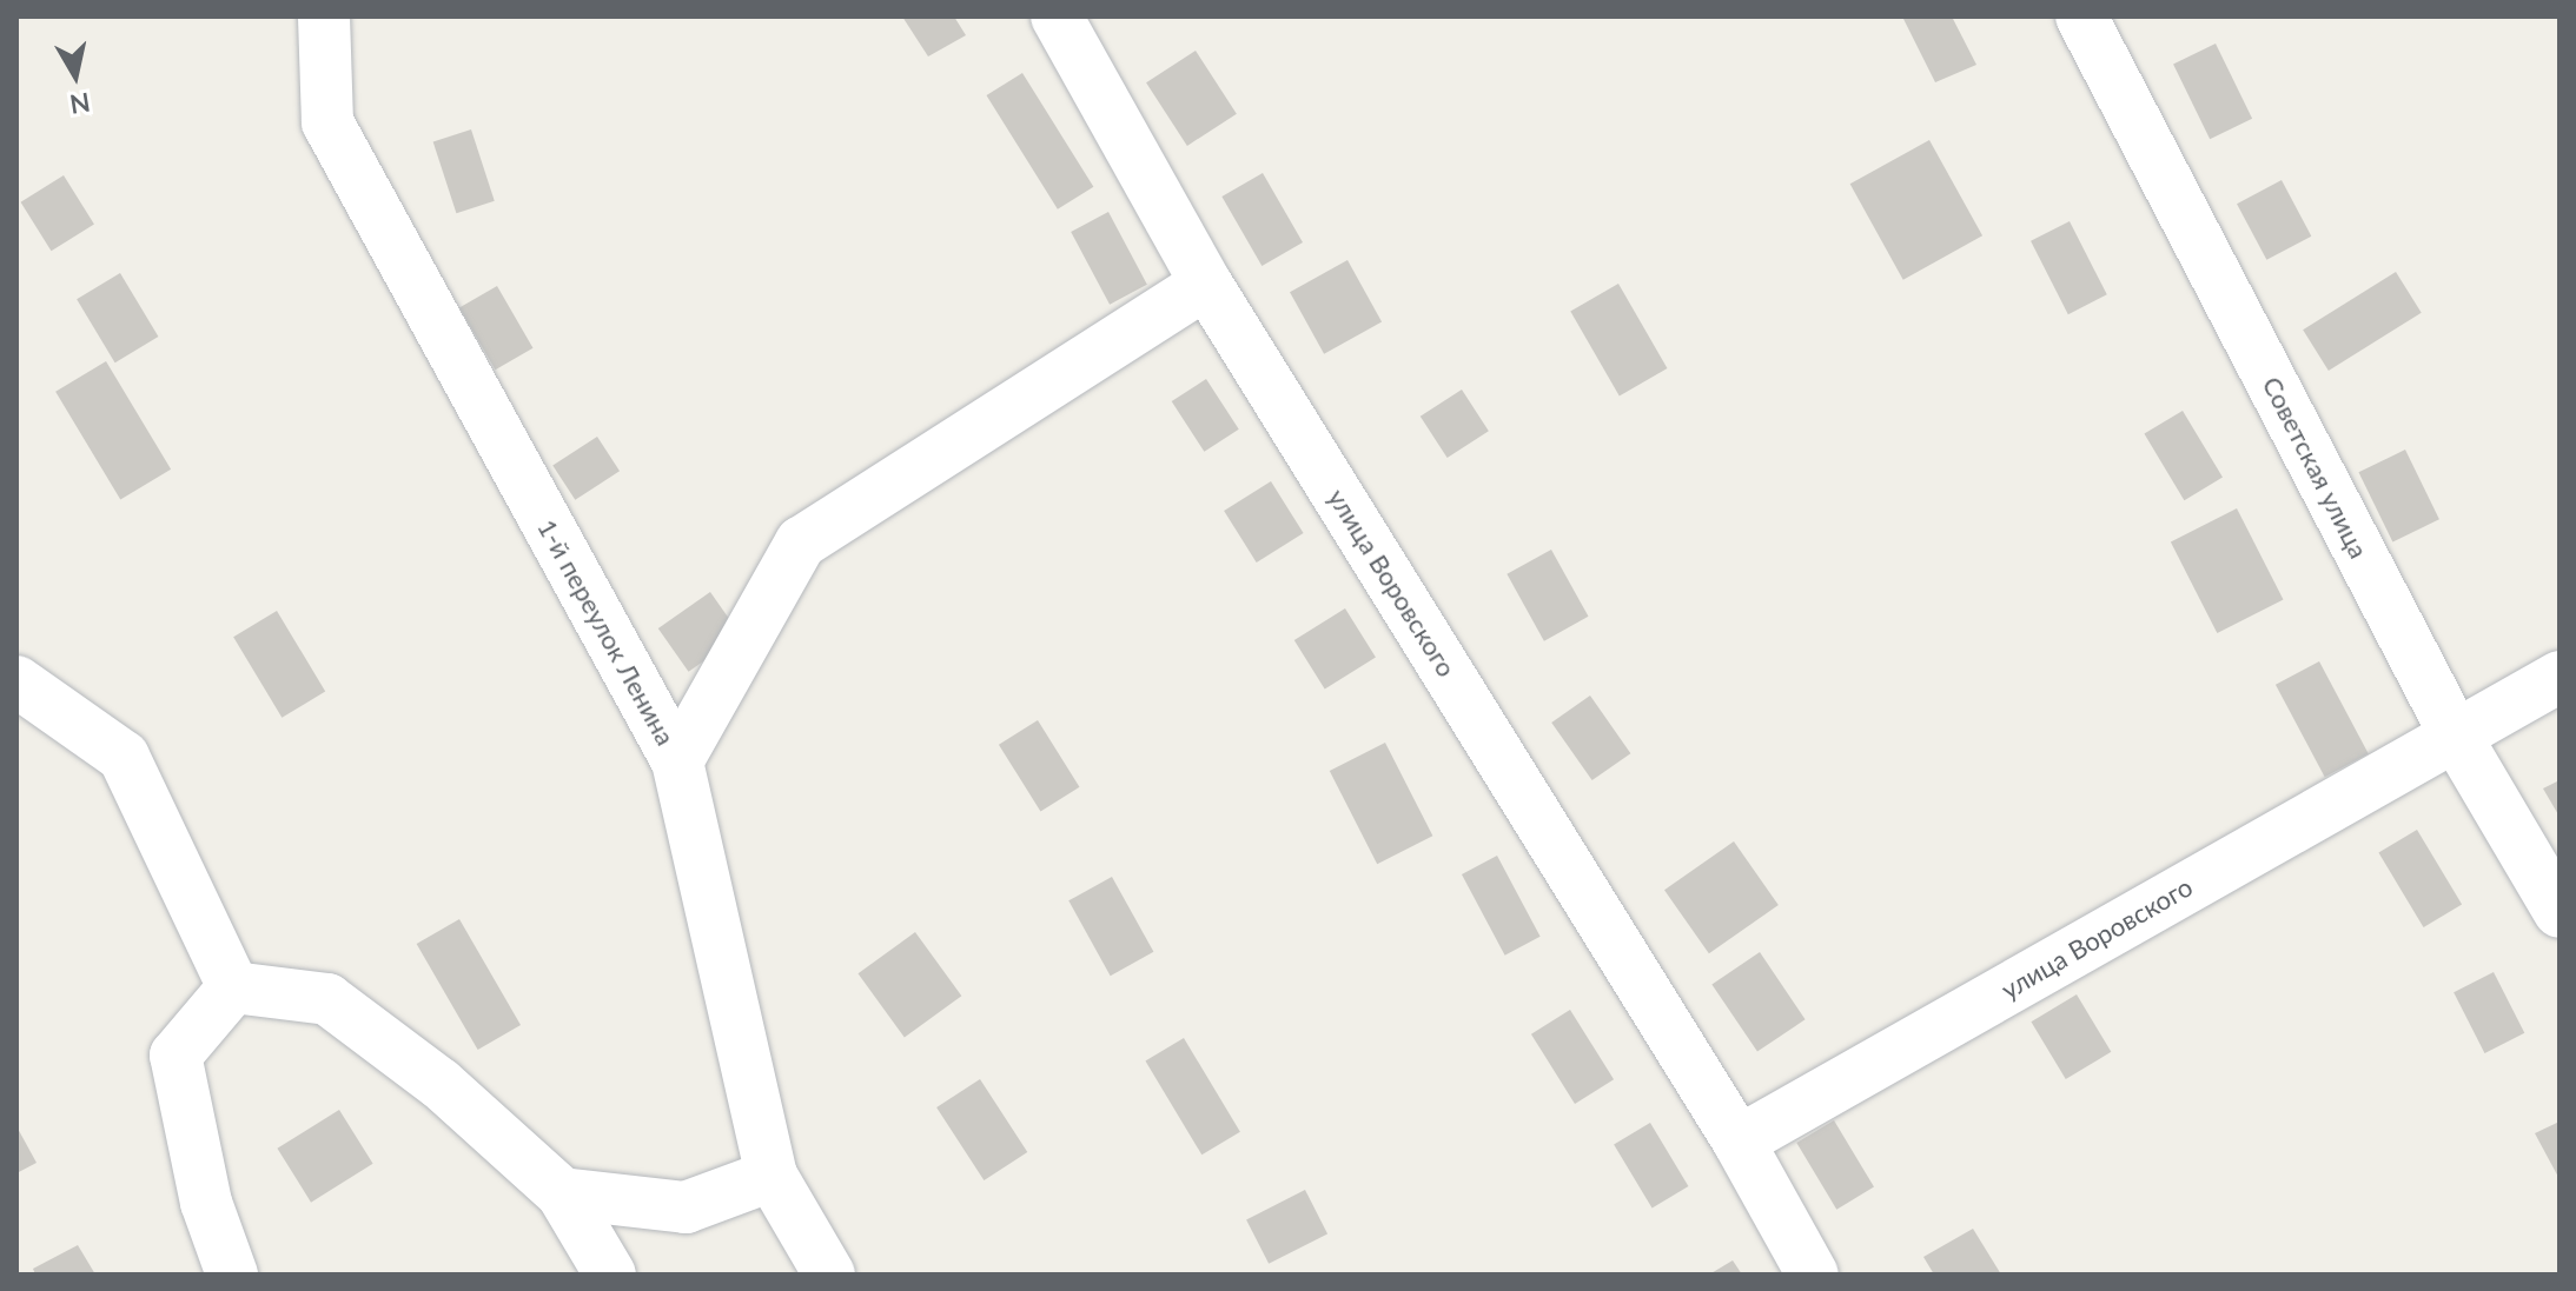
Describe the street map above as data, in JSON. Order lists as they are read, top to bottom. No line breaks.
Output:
{"streets":{"street":["Советская улица","улица Воровского","1-й переулок Ленина"]},"crossings":[["Советская улица","улица Воровского"]],"north":"bottom"}
